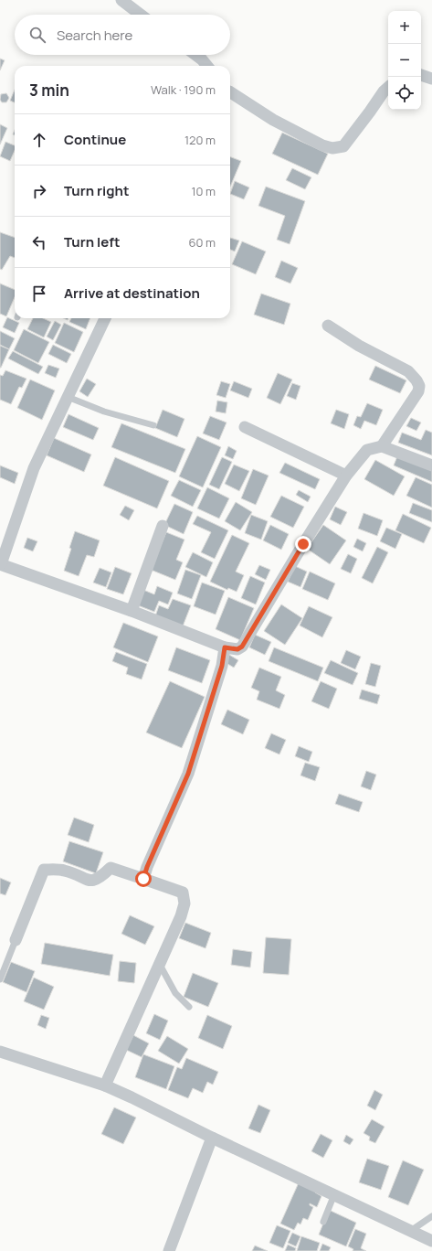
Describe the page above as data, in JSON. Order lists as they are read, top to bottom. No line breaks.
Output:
{"page":{"map_buttons":["+","−"],"search":"Search here","heading":["3 min","Walk · 190 m"],"list":[["Continue","120 m"],["Turn right","10 m"],["Turn left","60 m"],"Arrive at destination"]}}
